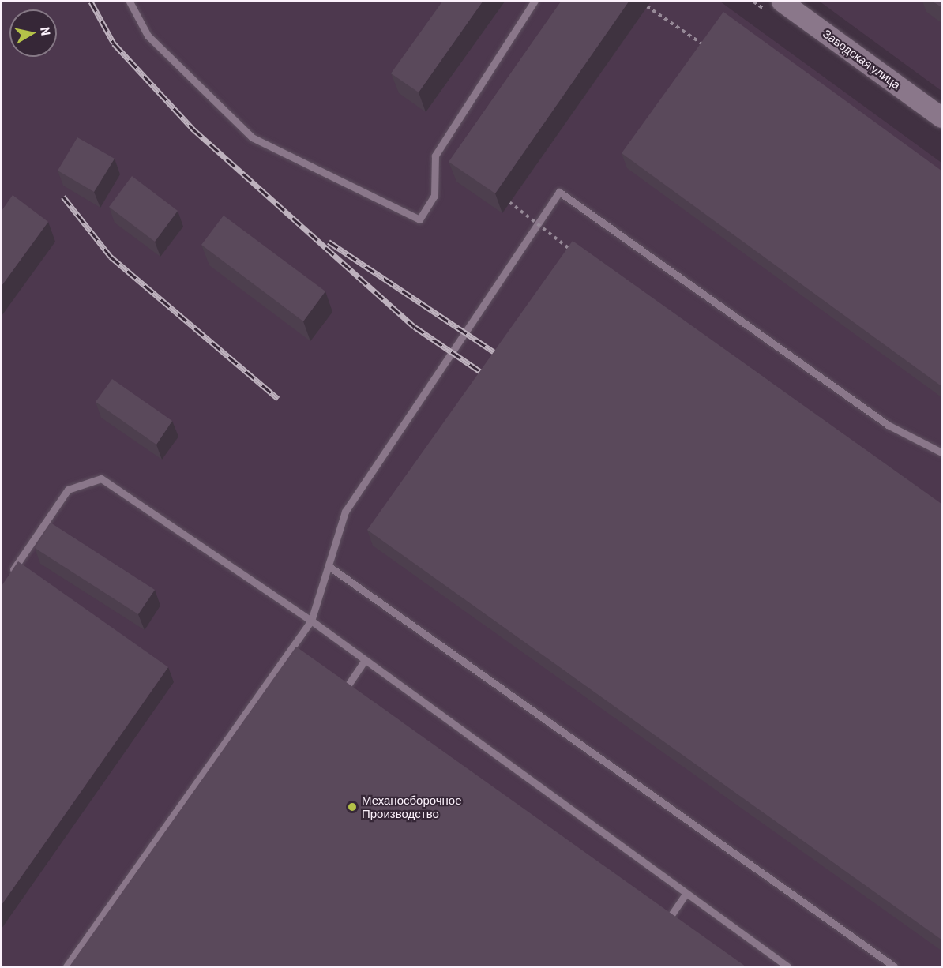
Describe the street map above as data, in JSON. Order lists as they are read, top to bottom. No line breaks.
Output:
{"streets":{"main road":["Заводская улица"]},"places":["Механосборочное Производство"],"north":"right"}
